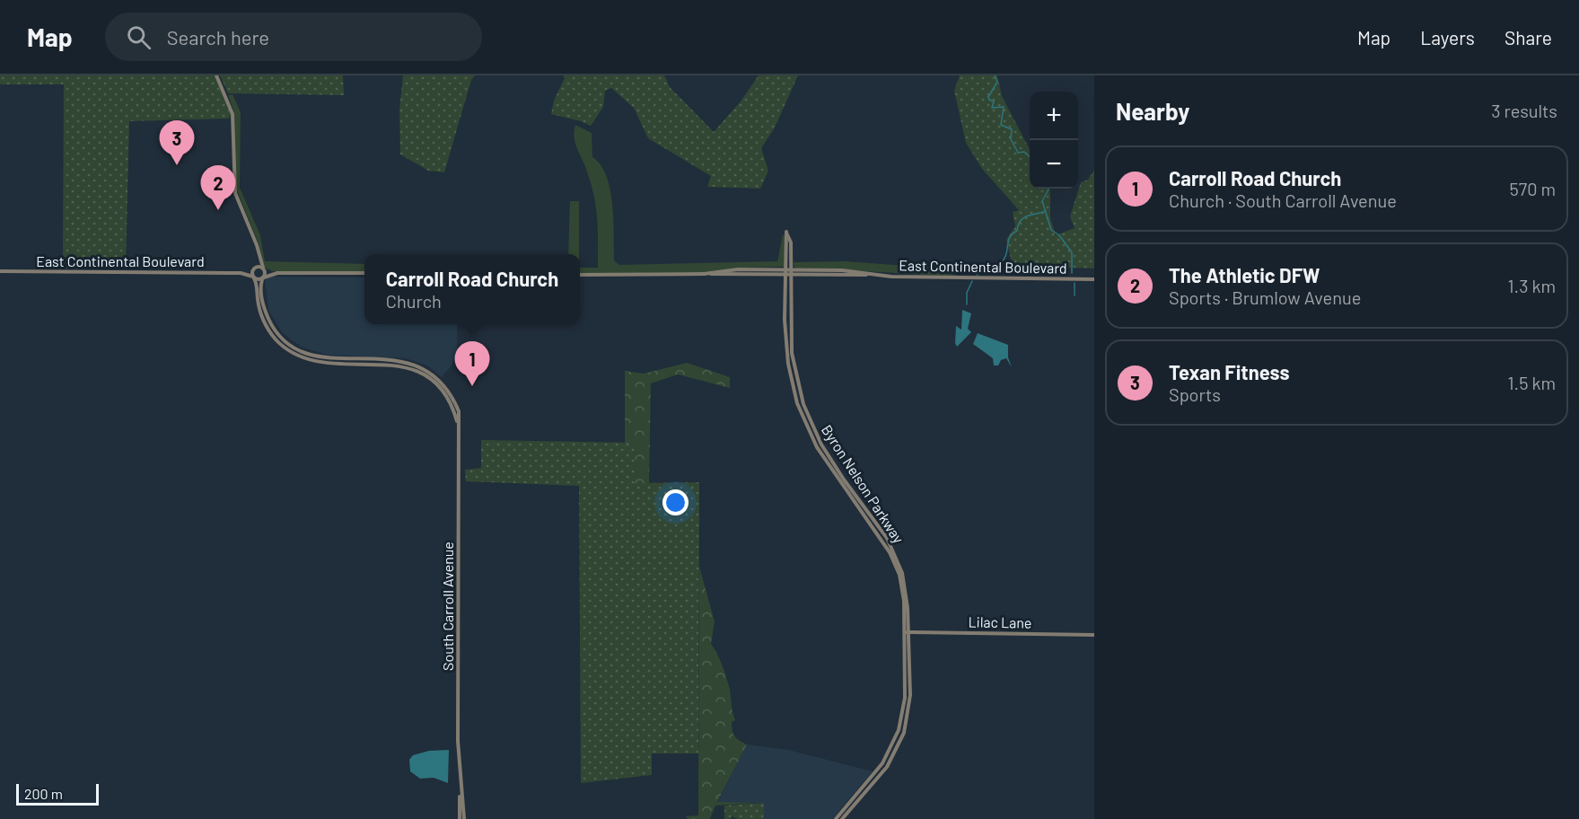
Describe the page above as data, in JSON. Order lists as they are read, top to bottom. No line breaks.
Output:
{"streets":{"main road":["East Continental Boulevard","Byron Nelson Parkway","South Carroll Avenue","Lilac Lane"]},"crossings":[["East Continental Boulevard","Byron Nelson Parkway"],["East Continental Boulevard","South Carroll Avenue"],["Byron Nelson Parkway","Lilac Lane"]],"scale_bar":"200 m","page":{"header":"Map","search":"Search here","nav":["Map","Layers","Share"],"heading":["Nearby","3 results"],"map_buttons":["+","−"],"pins":["3","2","1"],"list":[{"mark":"1","name":"Carroll Road Church","note":"Church · South Carroll Avenue","value":"570 m"},{"mark":"2","name":"The Athletic DFW","note":"Sports · Brumlow Avenue","value":"1.3 km"},{"mark":"3","name":"Texan Fitness","note":"Sports","value":"1.5 km"}],"popup":["Carroll Road Church","Church"],"scale":"200 m"}}
